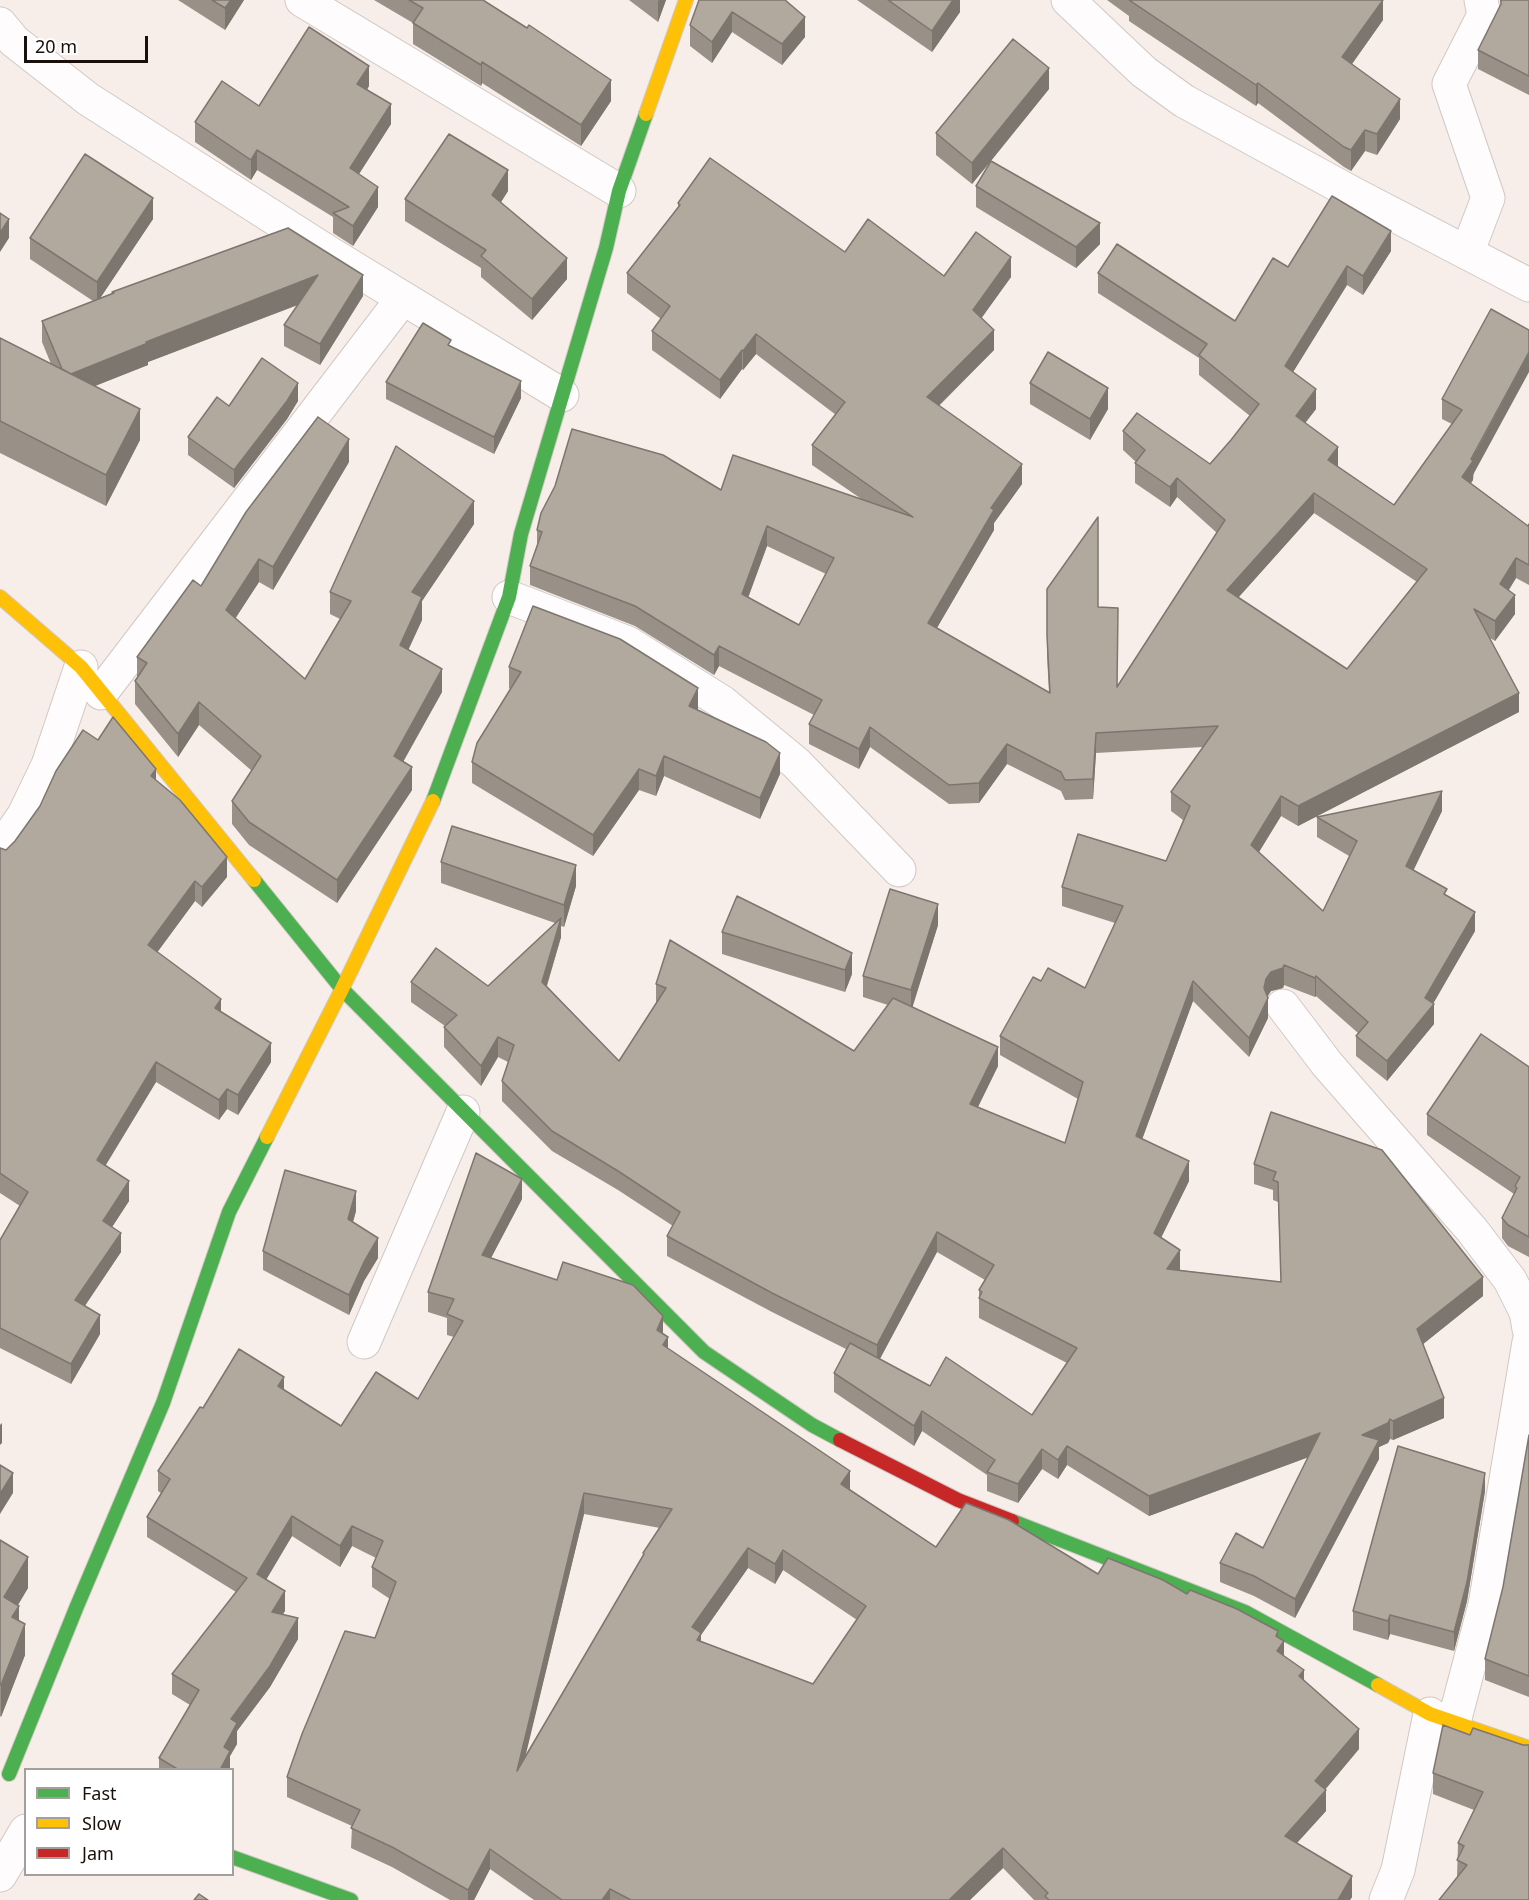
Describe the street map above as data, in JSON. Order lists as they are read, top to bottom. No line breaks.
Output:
{"legend":["Fast","Slow","Jam"],"scale_bar":"20 m"}
